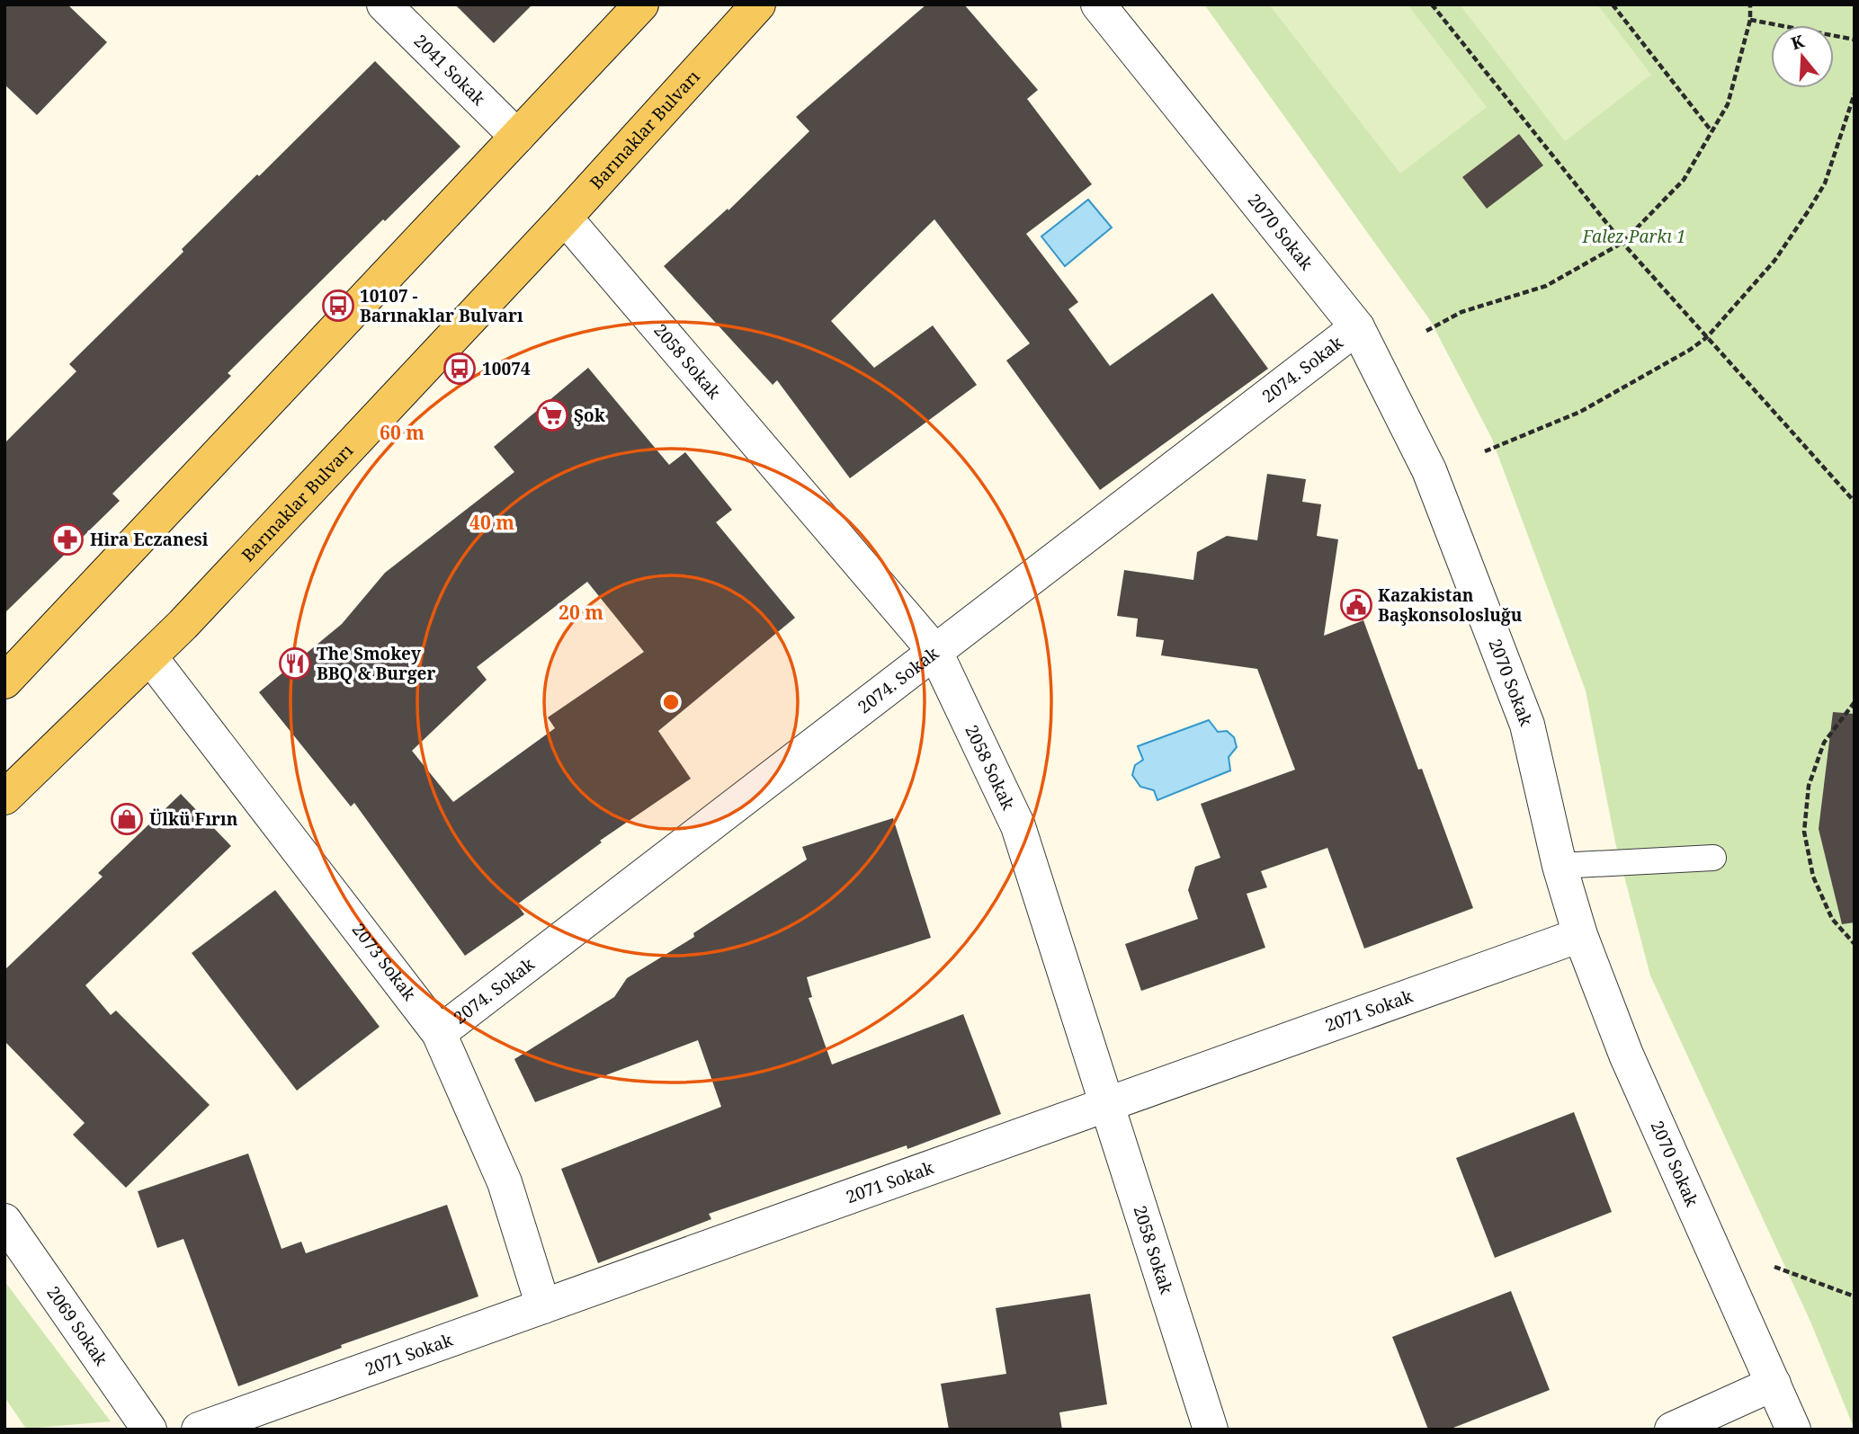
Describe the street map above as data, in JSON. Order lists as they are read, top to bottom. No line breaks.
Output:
{"streets":{"main road":["Barınaklar Bulvarı"],"street":["2041 Sokak","2070 Sokak","2058 Sokak","2074. Sokak","2073 Sokak","2071 Sokak","2069 Sokak"]},"crossings":[["Barınaklar Bulvarı","2058 Sokak"],["Barınaklar Bulvarı","2073 Sokak"],["2070 Sokak","2074. Sokak"],["2070 Sokak","2071 Sokak"],["2058 Sokak","2074. Sokak"],["2058 Sokak","2071 Sokak"],["2074. Sokak","2073 Sokak"],["2073 Sokak","2071 Sokak"]],"parks":["Falez Parkı 1"],"places":{"bus stop":["10107 - Barınaklar Bulvarı","10074"],"supermarket":["Şok"],"pharmacy":["Hira Eczanesi"],"public building":["Kazakistan Başkonsolosluğu"],"restaurant":["The Smokey BBQ & Burger"],"shop":["Ülkü Fırın"]},"north":"top","rings":["60 m","40 m","20 m"]}
